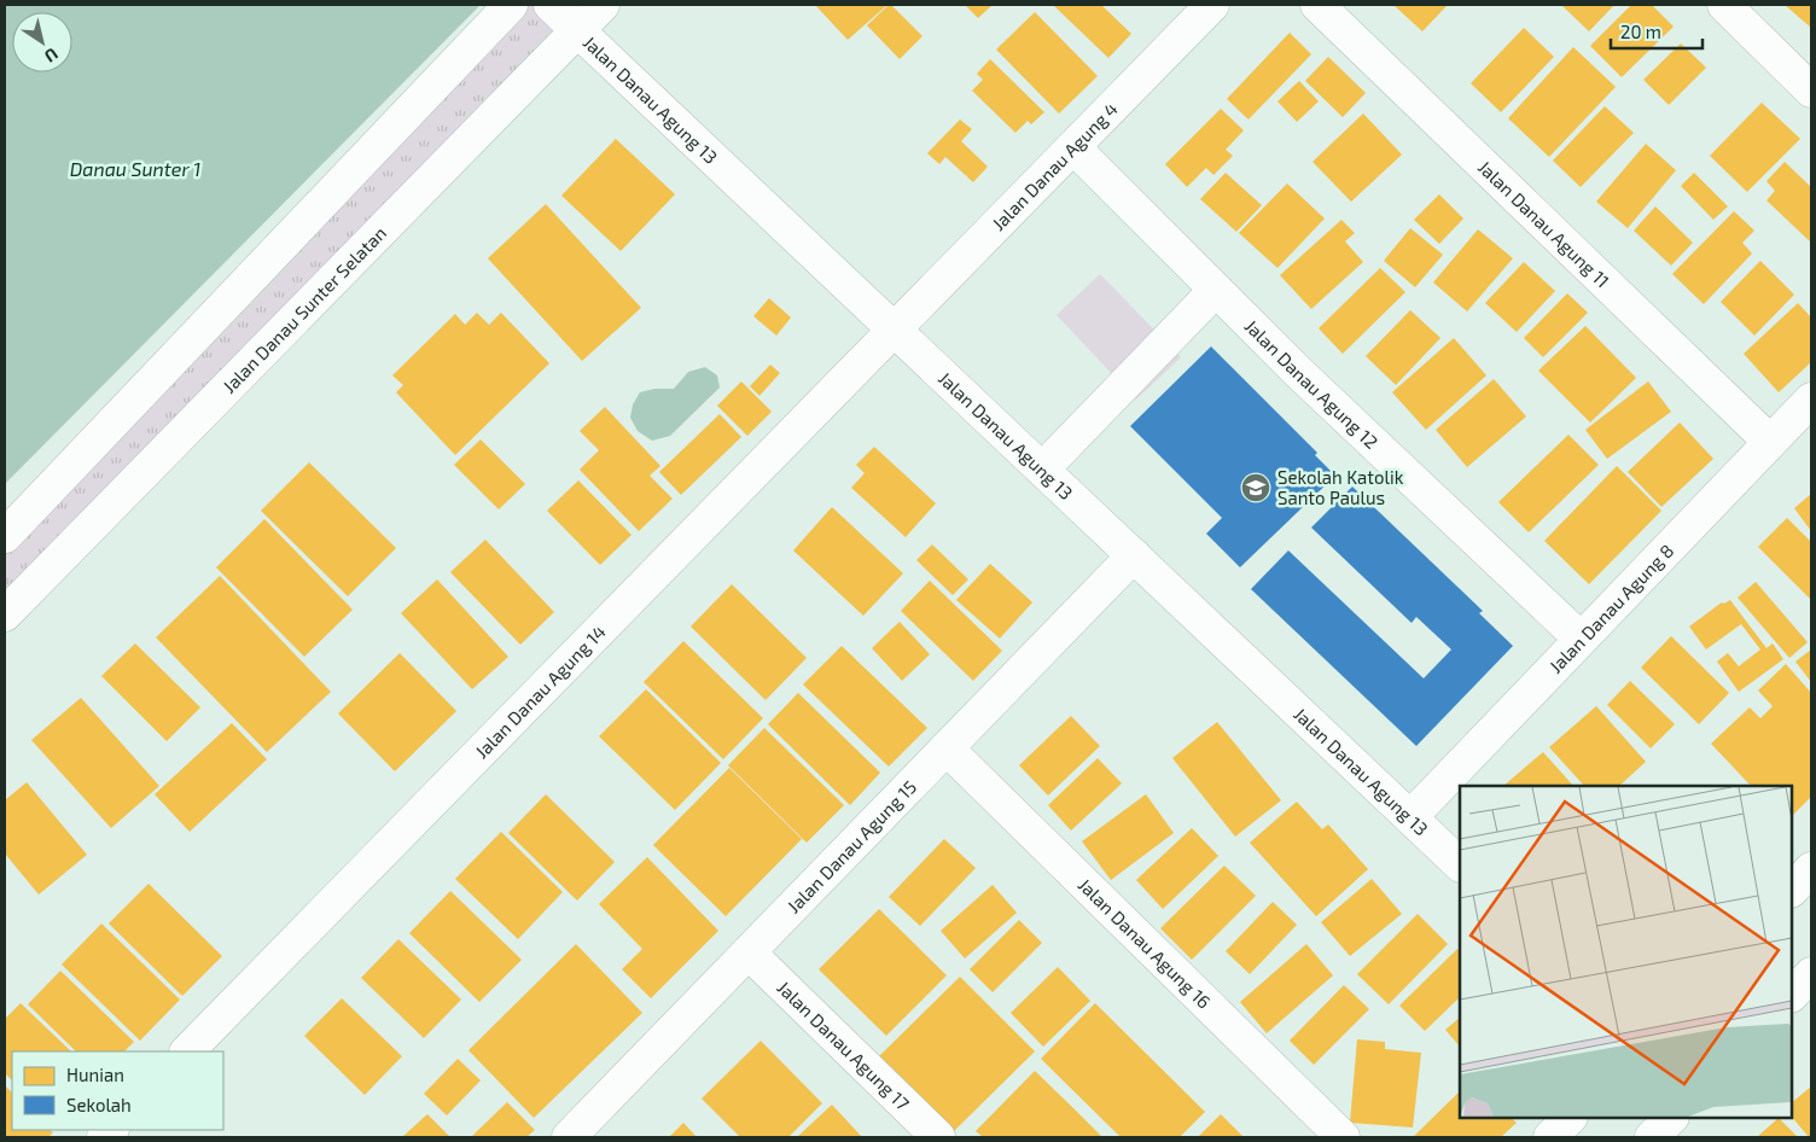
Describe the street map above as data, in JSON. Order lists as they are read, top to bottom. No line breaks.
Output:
{"streets":{"street":["Jalan Danau Agung 13","Jalan Danau Agung 4","Jalan Danau Agung 11","Jalan Danau Sunter Selatan","Jalan Danau Agung 12","Jalan Danau Agung 8","Jalan Danau Agung 14","Jalan Danau Agung 15","Jalan Danau Agung 16","Jalan Danau Agung 17"]},"crossings":[["Jalan Danau Agung 13","Jalan Danau Agung 4"],["Jalan Danau Agung 13","Jalan Danau Sunter Selatan"],["Jalan Danau Agung 13","Jalan Danau Agung 8"],["Jalan Danau Agung 13","Jalan Danau Agung 14"],["Jalan Danau Agung 13","Jalan Danau Agung 15"],["Jalan Danau Agung 4","Jalan Danau Agung 12"],["Jalan Danau Agung 4","Jalan Danau Agung 14"],["Jalan Danau Agung 11","Jalan Danau Agung 8"],["Jalan Danau Agung 12","Jalan Danau Agung 8"],["Jalan Danau Agung 15","Jalan Danau Agung 16"],["Jalan Danau Agung 15","Jalan Danau Agung 17"]],"water":["Danau Sunter 1"],"places":{"school or university":["Sekolah Katolik Santo Paulus"]},"legend":["Hunian","Sekolah"],"scale_bar":"20 m","north":"bottom right"}
